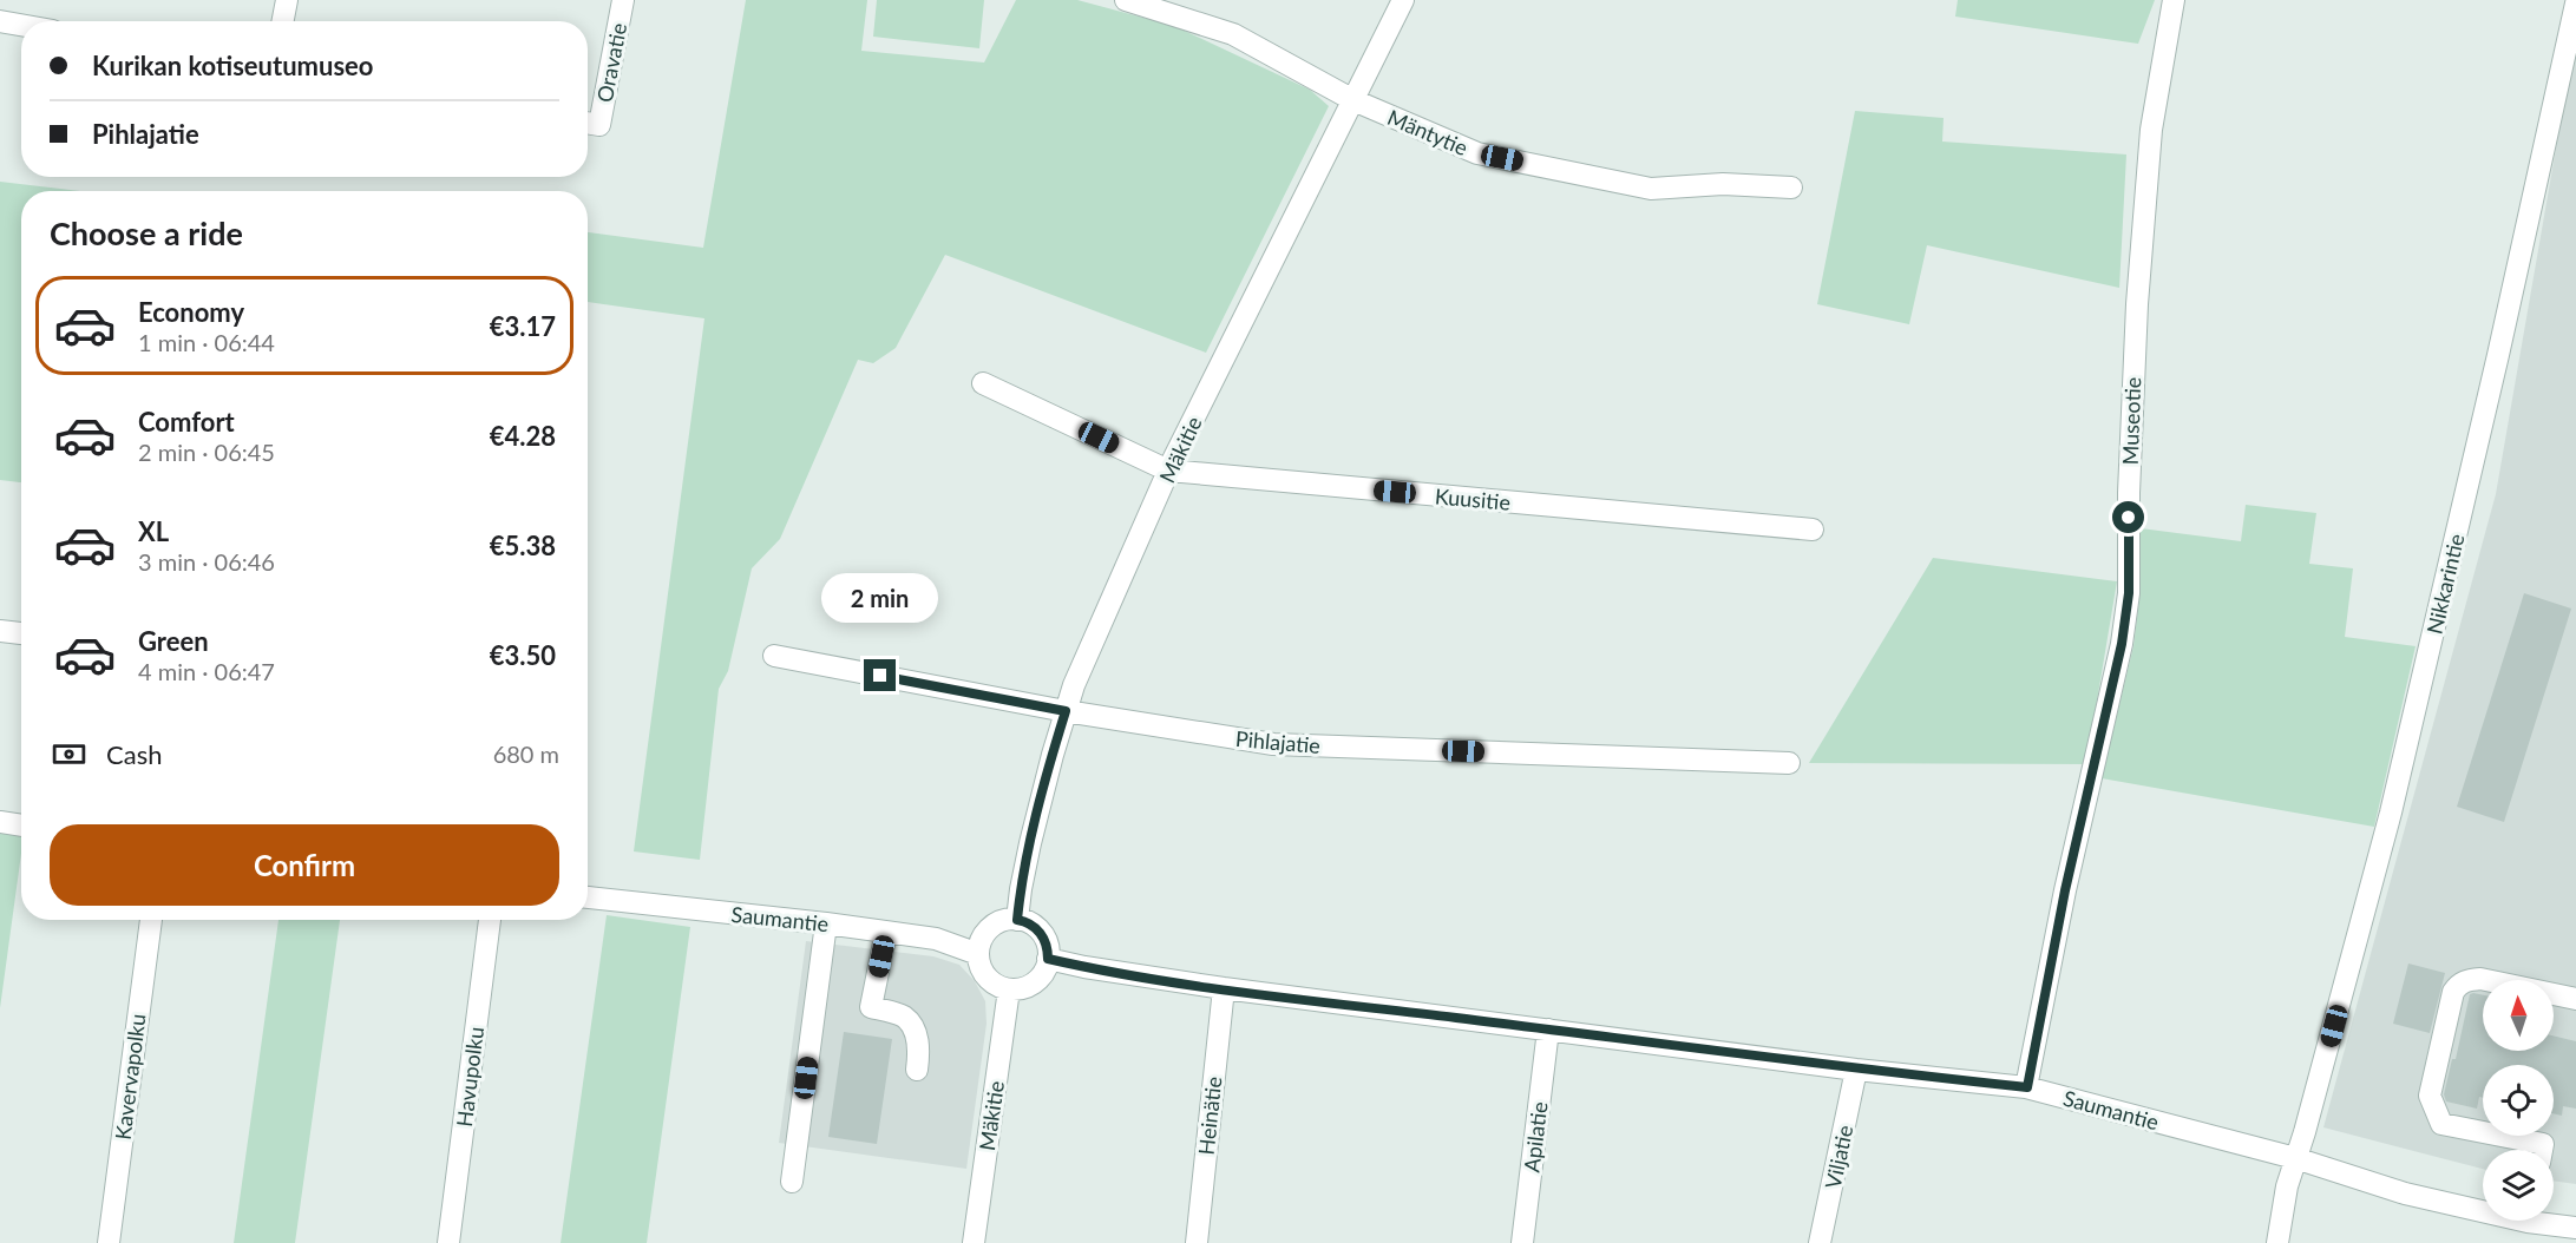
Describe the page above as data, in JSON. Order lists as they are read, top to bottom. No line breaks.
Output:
{"streets":{"street":["Oravatie","Mäntytie","Museotie","Mäkitie","Kuusitie","Nikkarintie","Pihlajatie","Saumantie","Kavervapolku","Havupolku","Heinätie","Apilatie","Viljatie"]},"crossings":[["Mäntytie","Mäkitie"],["Museotie","Saumantie"],["Mäkitie","Kuusitie"],["Mäkitie","Pihlajatie"],["Mäkitie","Saumantie"],["Nikkarintie","Saumantie"],["Saumantie","Heinätie"],["Saumantie","Apilatie"],["Saumantie","Viljatie"]],"north":"top","page":{"banner":["Kurikan kotiseutumuseo","Pihlajatie"],"heading":"Choose a ride","list":[{"name":"Economy","note":"1 min · 06:44","value":"€3.17"},{"name":"Comfort","note":"2 min · 06:45","value":"€4.28"},{"name":"XL","note":"3 min · 06:46","value":"€5.38"},{"name":"Green","note":"4 min · 06:47","value":"€3.50"}],"bubble":"2 min","pay":["Cash","680 m"],"buttons":"Confirm"}}
